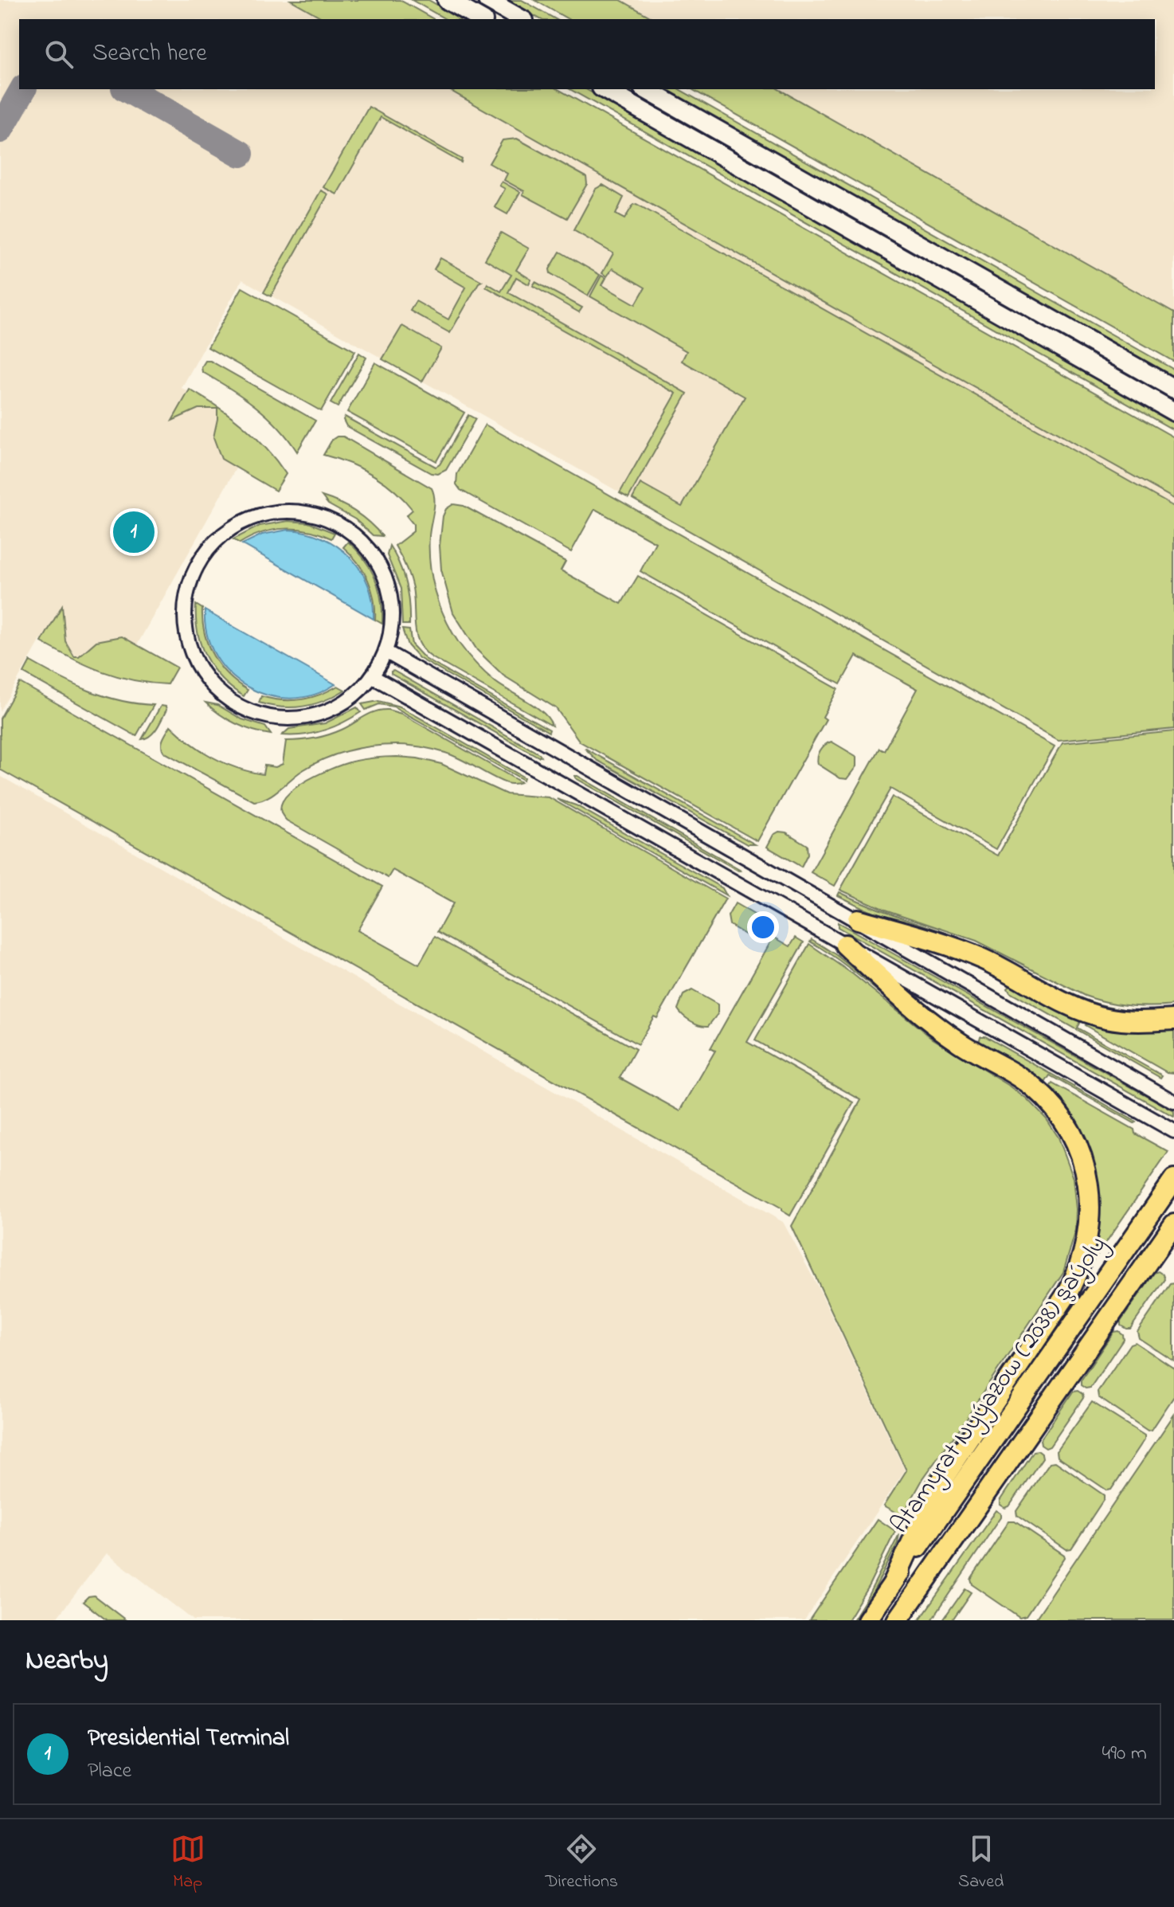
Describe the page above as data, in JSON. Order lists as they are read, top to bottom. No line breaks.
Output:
{"streets":{"main road":["Atamyrat Nyýazow (2038) şaýoly"]},"page":{"search":"Search here","pins":"1","heading":"Nearby","list":[{"mark":"1","name":"Presidential Terminal","note":"Place","value":"490 m"}],"nav":["Map","Directions","Saved"]}}
